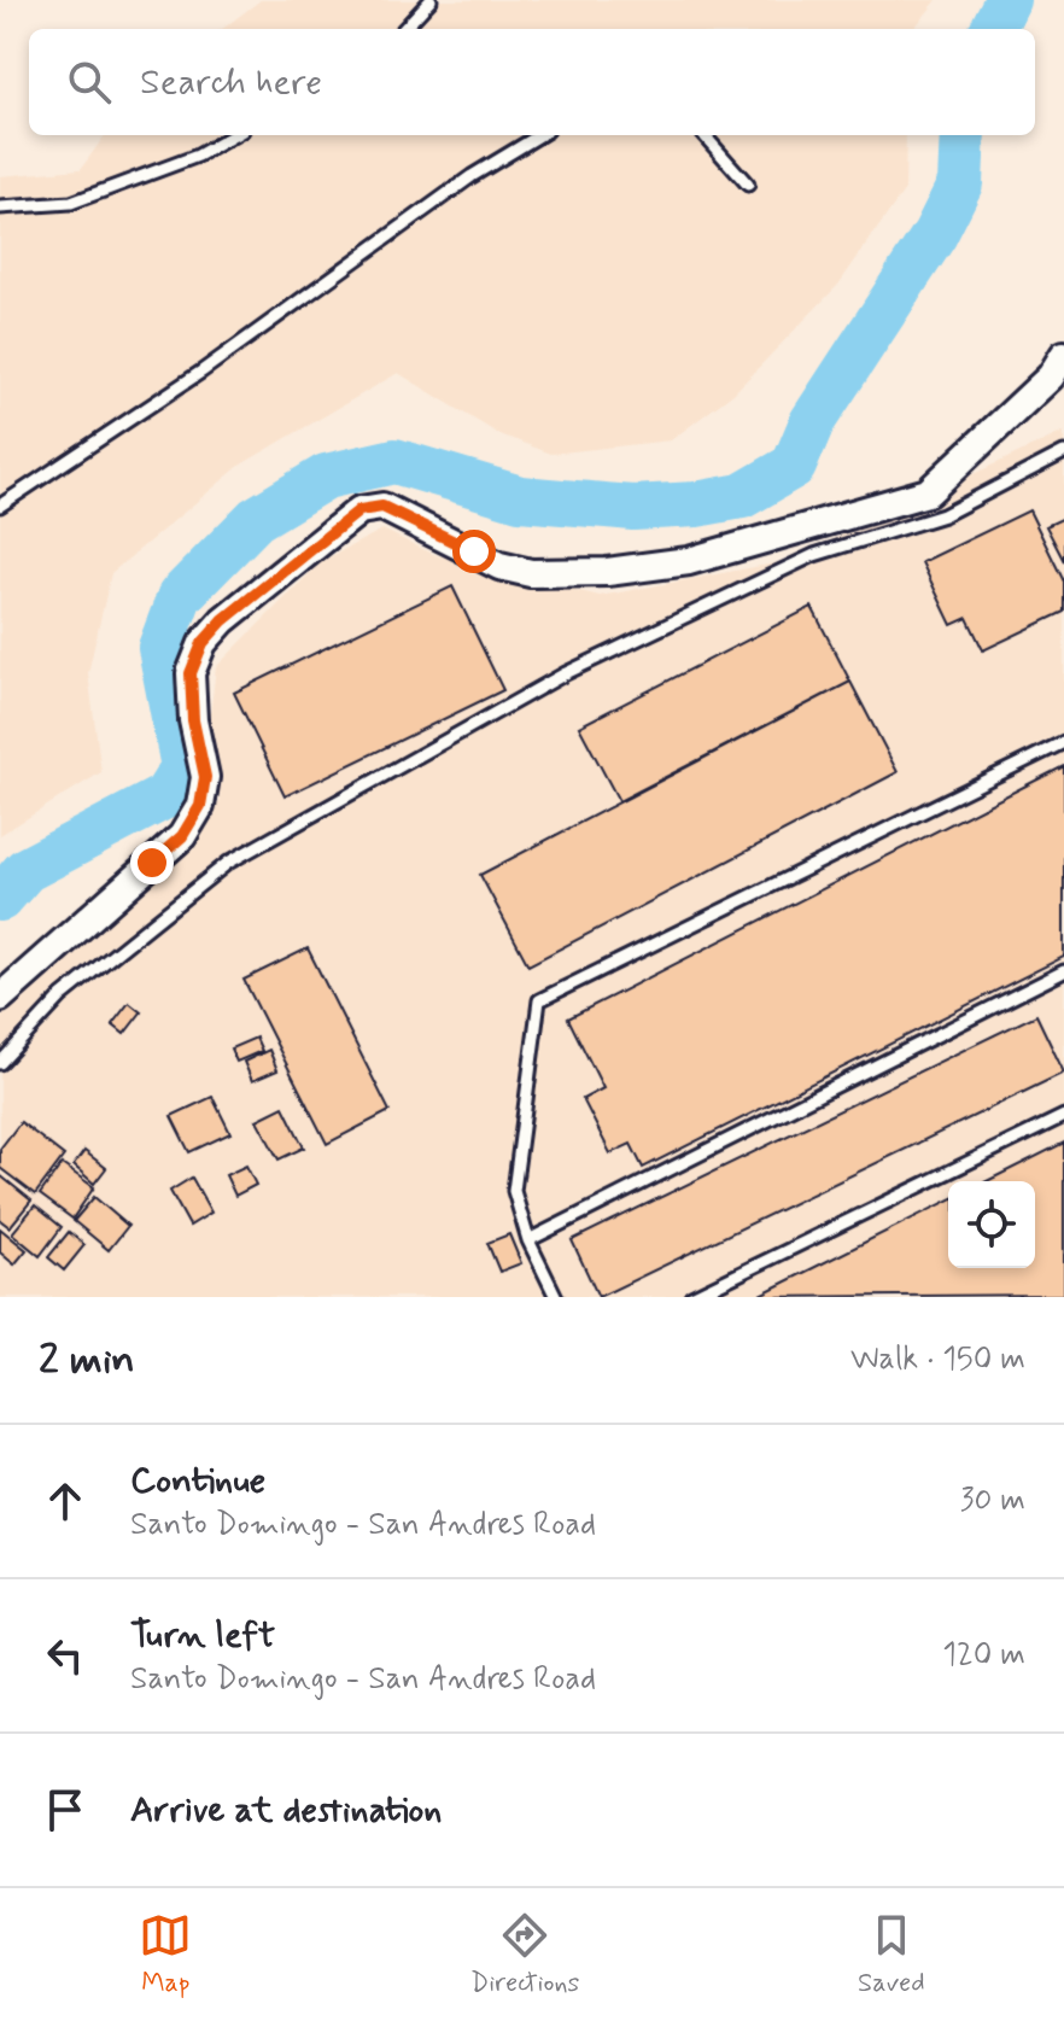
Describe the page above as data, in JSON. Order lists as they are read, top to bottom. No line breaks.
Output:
{"page":{"search":"Search here","heading":["2 min","Walk · 150 m"],"list":[["Continue","Santo Domingo - San Andres Road","30 m"],["Turn left","Santo Domingo - San Andres Road","120 m"],"Arrive at destination"],"nav":["Map","Directions","Saved"]}}
